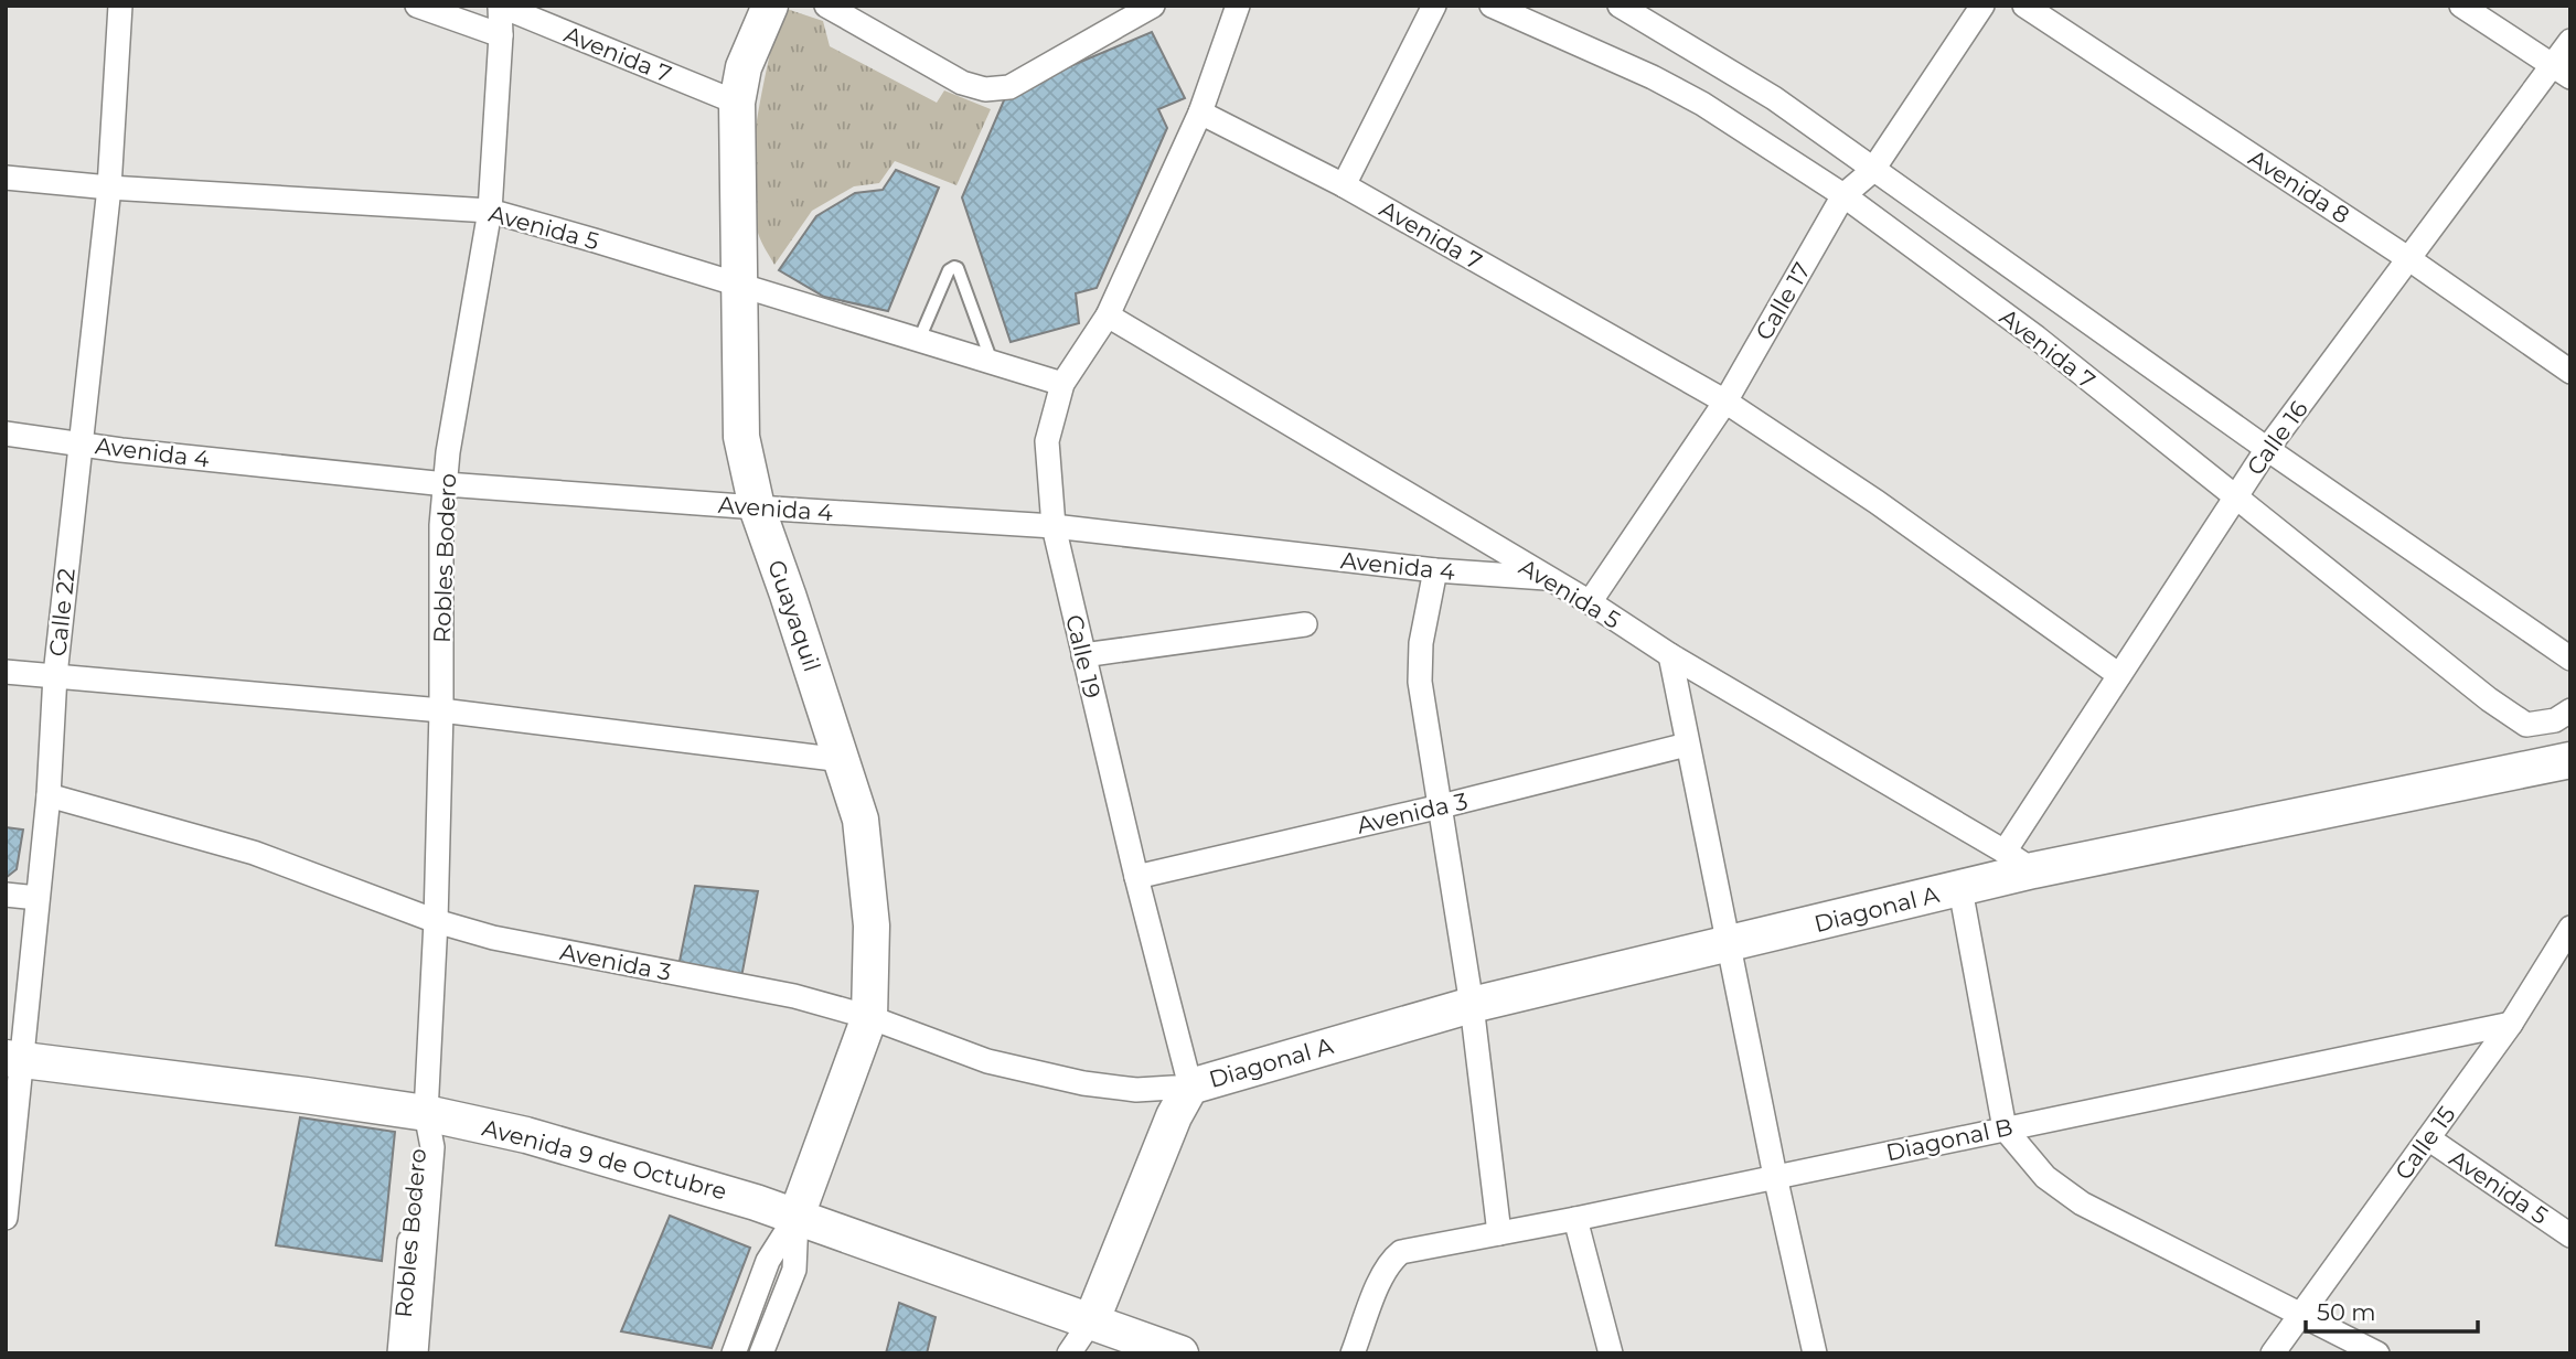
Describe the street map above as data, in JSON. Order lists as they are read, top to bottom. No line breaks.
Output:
{"streets":{"street":["Avenida 7","Avenida 8","Avenida 5","Calle 17","Calle 16","Avenida 4","Robles Bodero","Calle 22","Guayaquil","Calle 19","Avenida 3","Diagonal A","Diagonal B","Calle 15","Avenida 9 de Octubre"]},"crossings":[["Avenida 7","Calle 17"],["Avenida 7","Calle 16"],["Avenida 7","Robles Bodero"],["Avenida 7","Guayaquil"],["Avenida 7","Calle 19"],["Avenida 8","Calle 16"],["Avenida 5","Calle 17"],["Avenida 5","Calle 16"],["Avenida 5","Avenida 4"],["Avenida 5","Robles Bodero"],["Avenida 5","Calle 22"],["Avenida 5","Guayaquil"],["Avenida 5","Calle 19"],["Avenida 5","Diagonal A"],["Avenida 5","Calle 15"],["Calle 16","Diagonal A"],["Avenida 4","Robles Bodero"],["Avenida 4","Calle 22"],["Avenida 4","Guayaquil"],["Avenida 4","Calle 19"],["Robles Bodero","Avenida 3"],["Robles Bodero","Avenida 9 de Octubre"],["Calle 22","Avenida 3"],["Calle 22","Avenida 9 de Octubre"],["Guayaquil","Avenida 3"],["Guayaquil","Avenida 9 de Octubre"],["Calle 19","Avenida 3"],["Calle 19","Diagonal A"],["Avenida 3","Diagonal A"],["Diagonal B","Calle 15"]],"scale_bar":"50 m"}
